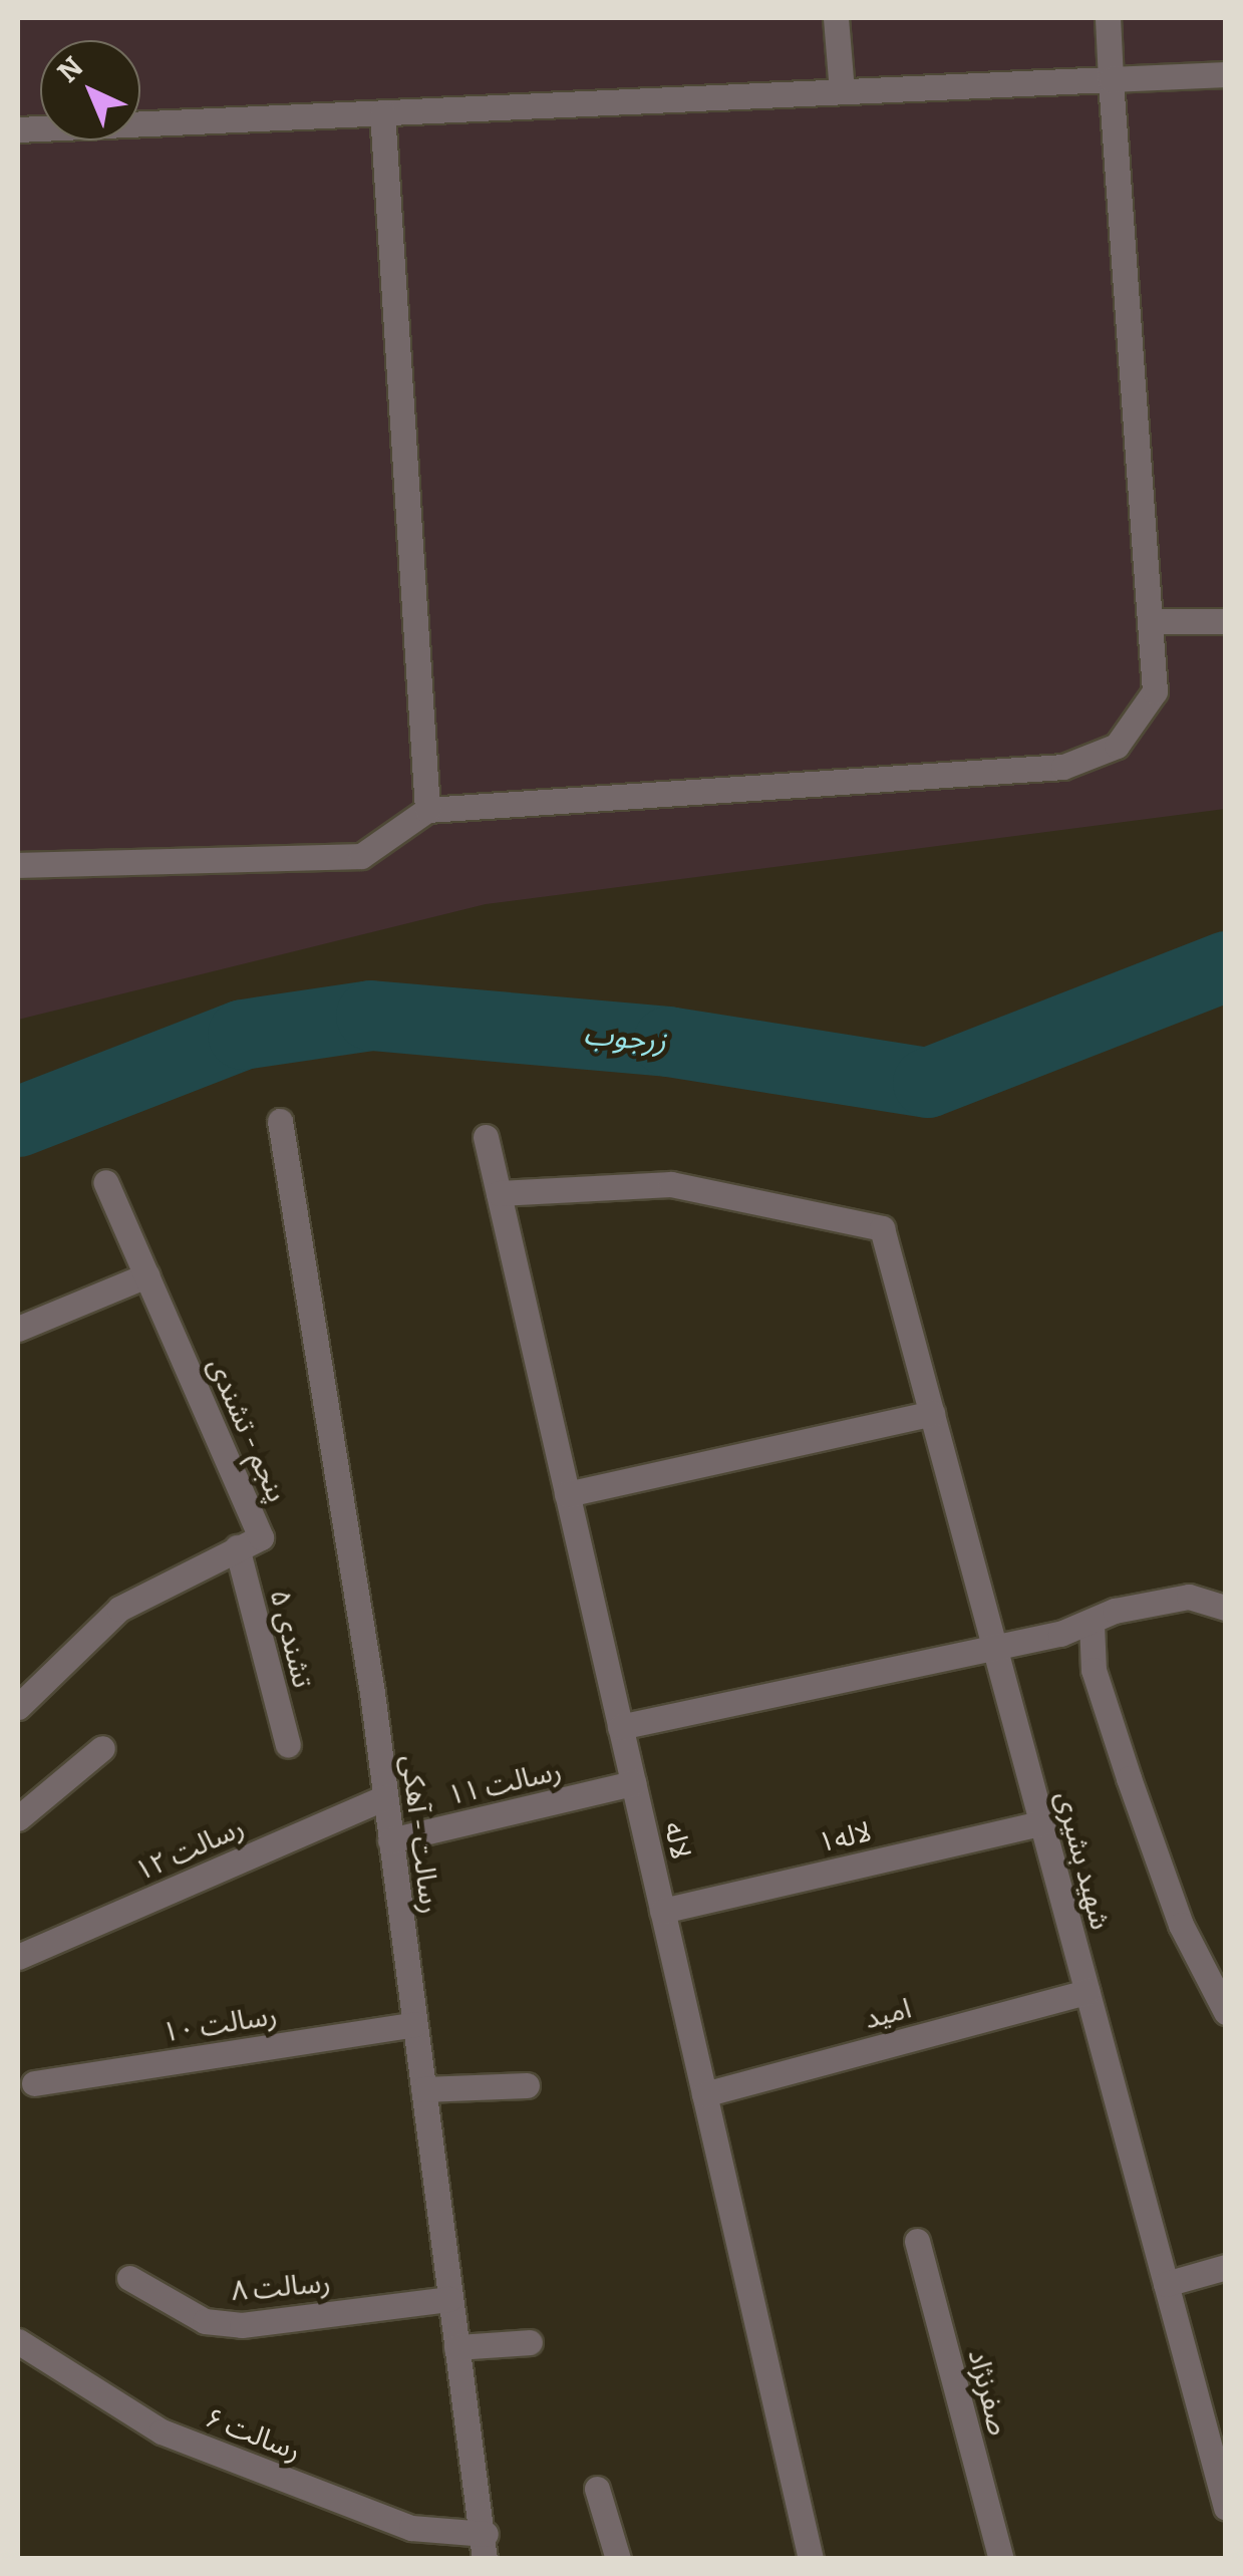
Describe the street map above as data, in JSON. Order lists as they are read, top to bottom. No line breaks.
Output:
{"streets":{"street":["پنجم - تشندی","تشندی ۵","رسالت ۱۱","رسالت - آهکی","لاله۱","لاله","رسالت ۱۲","شهید بشیری","امید","رسالت ۱۰","رسالت ۸","صفرنژاد","رسالت ۶"]},"crossings":[["پنجم - تشندی","تشندی ۵"],["رسالت ۱۱","رسالت - آهکی"],["رسالت ۱۱","لاله"],["رسالت - آهکی","رسالت ۱۲"],["رسالت - آهکی","رسالت ۱۰"],["رسالت - آهکی","رسالت ۸"],["رسالت - آهکی","رسالت ۶"],["لاله۱","لاله"],["لاله۱","شهید بشیری"],["لاله","شهید بشیری"],["لاله","امید"],["شهید بشیری","امید"]],"water":["زرجوب"],"north":"top left"}
